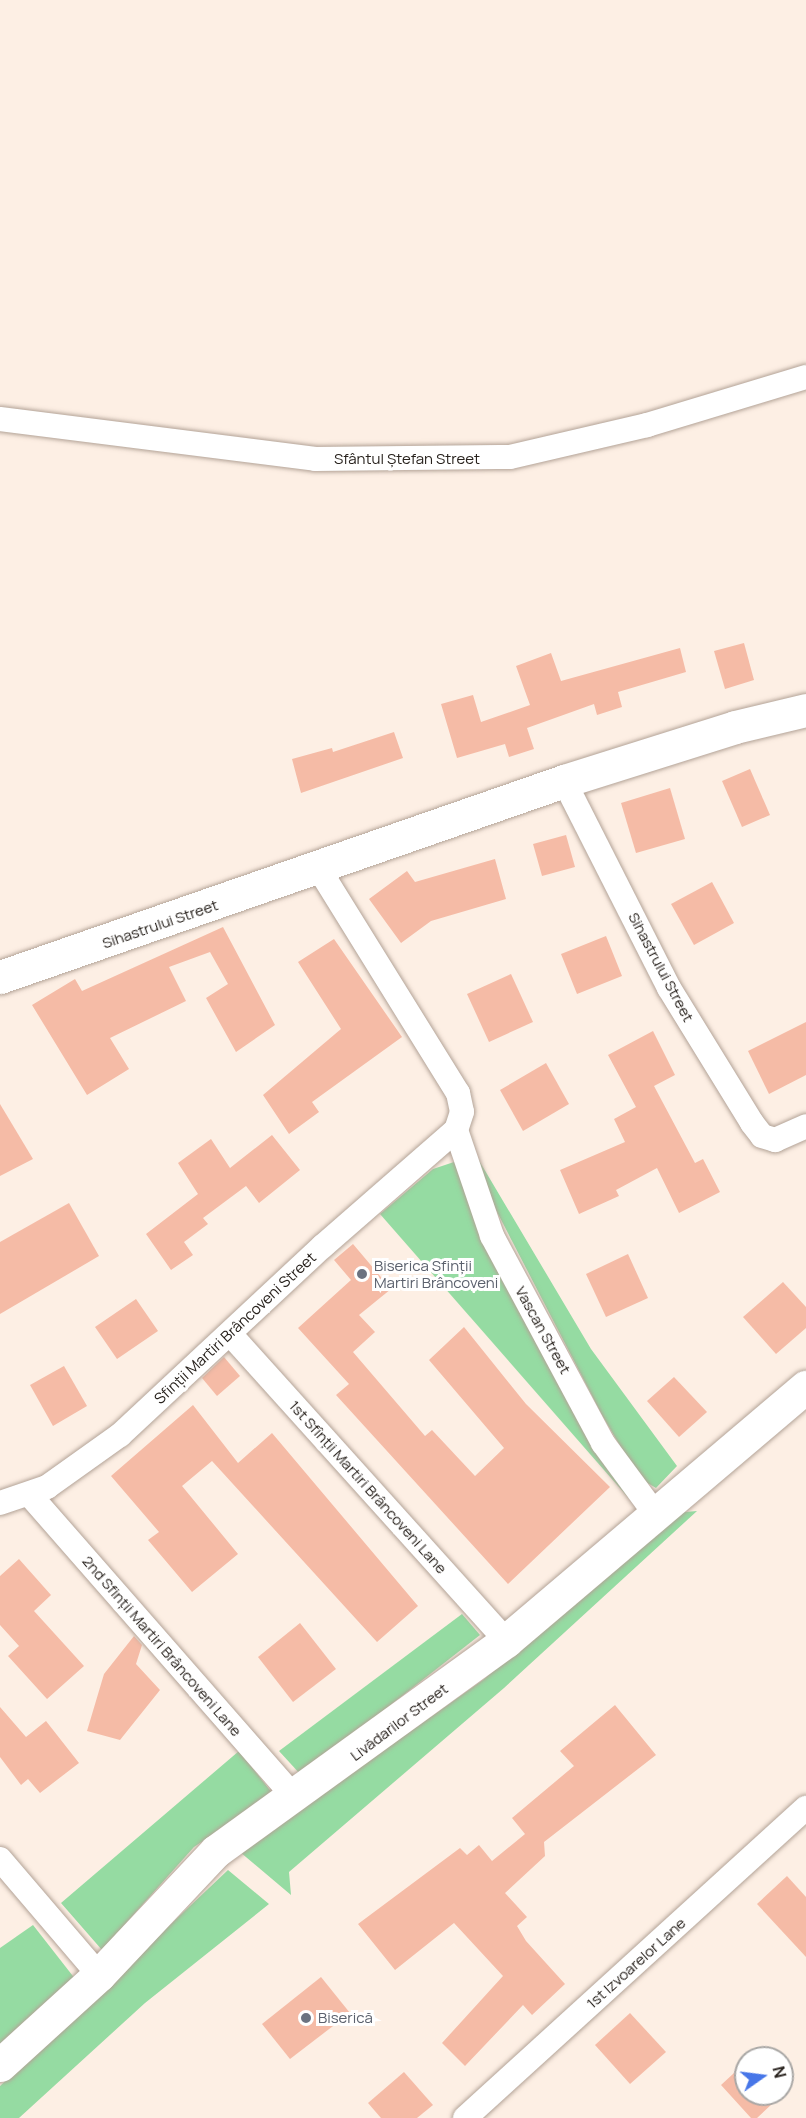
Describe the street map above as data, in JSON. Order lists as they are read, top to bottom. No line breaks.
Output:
{"streets":{"street":["Sfântul Ștefan Street","Sihastrului Street","Sfinții Martiri Brâncoveni Street","Vascan Street","1st Sfînții Martiri Brâncoveni Lane","2nd Sfinții Martiri Brâncoveni Lane","Livădarilor Street","1st Izvoarelor Lane"]},"crossings":[["Sfinții Martiri Brâncoveni Street","Vascan Street"],["Sfinții Martiri Brâncoveni Street","1st Sfînții Martiri Brâncoveni Lane"],["Sfinții Martiri Brâncoveni Street","2nd Sfinții Martiri Brâncoveni Lane"],["Vascan Street","Livădarilor Street"],["1st Sfînții Martiri Brâncoveni Lane","Livădarilor Street"],["2nd Sfinții Martiri Brâncoveni Lane","Livădarilor Street"]],"places":["Biserica Sfinții Martiri Brâncoveni","Biserică"],"north":"right"}
